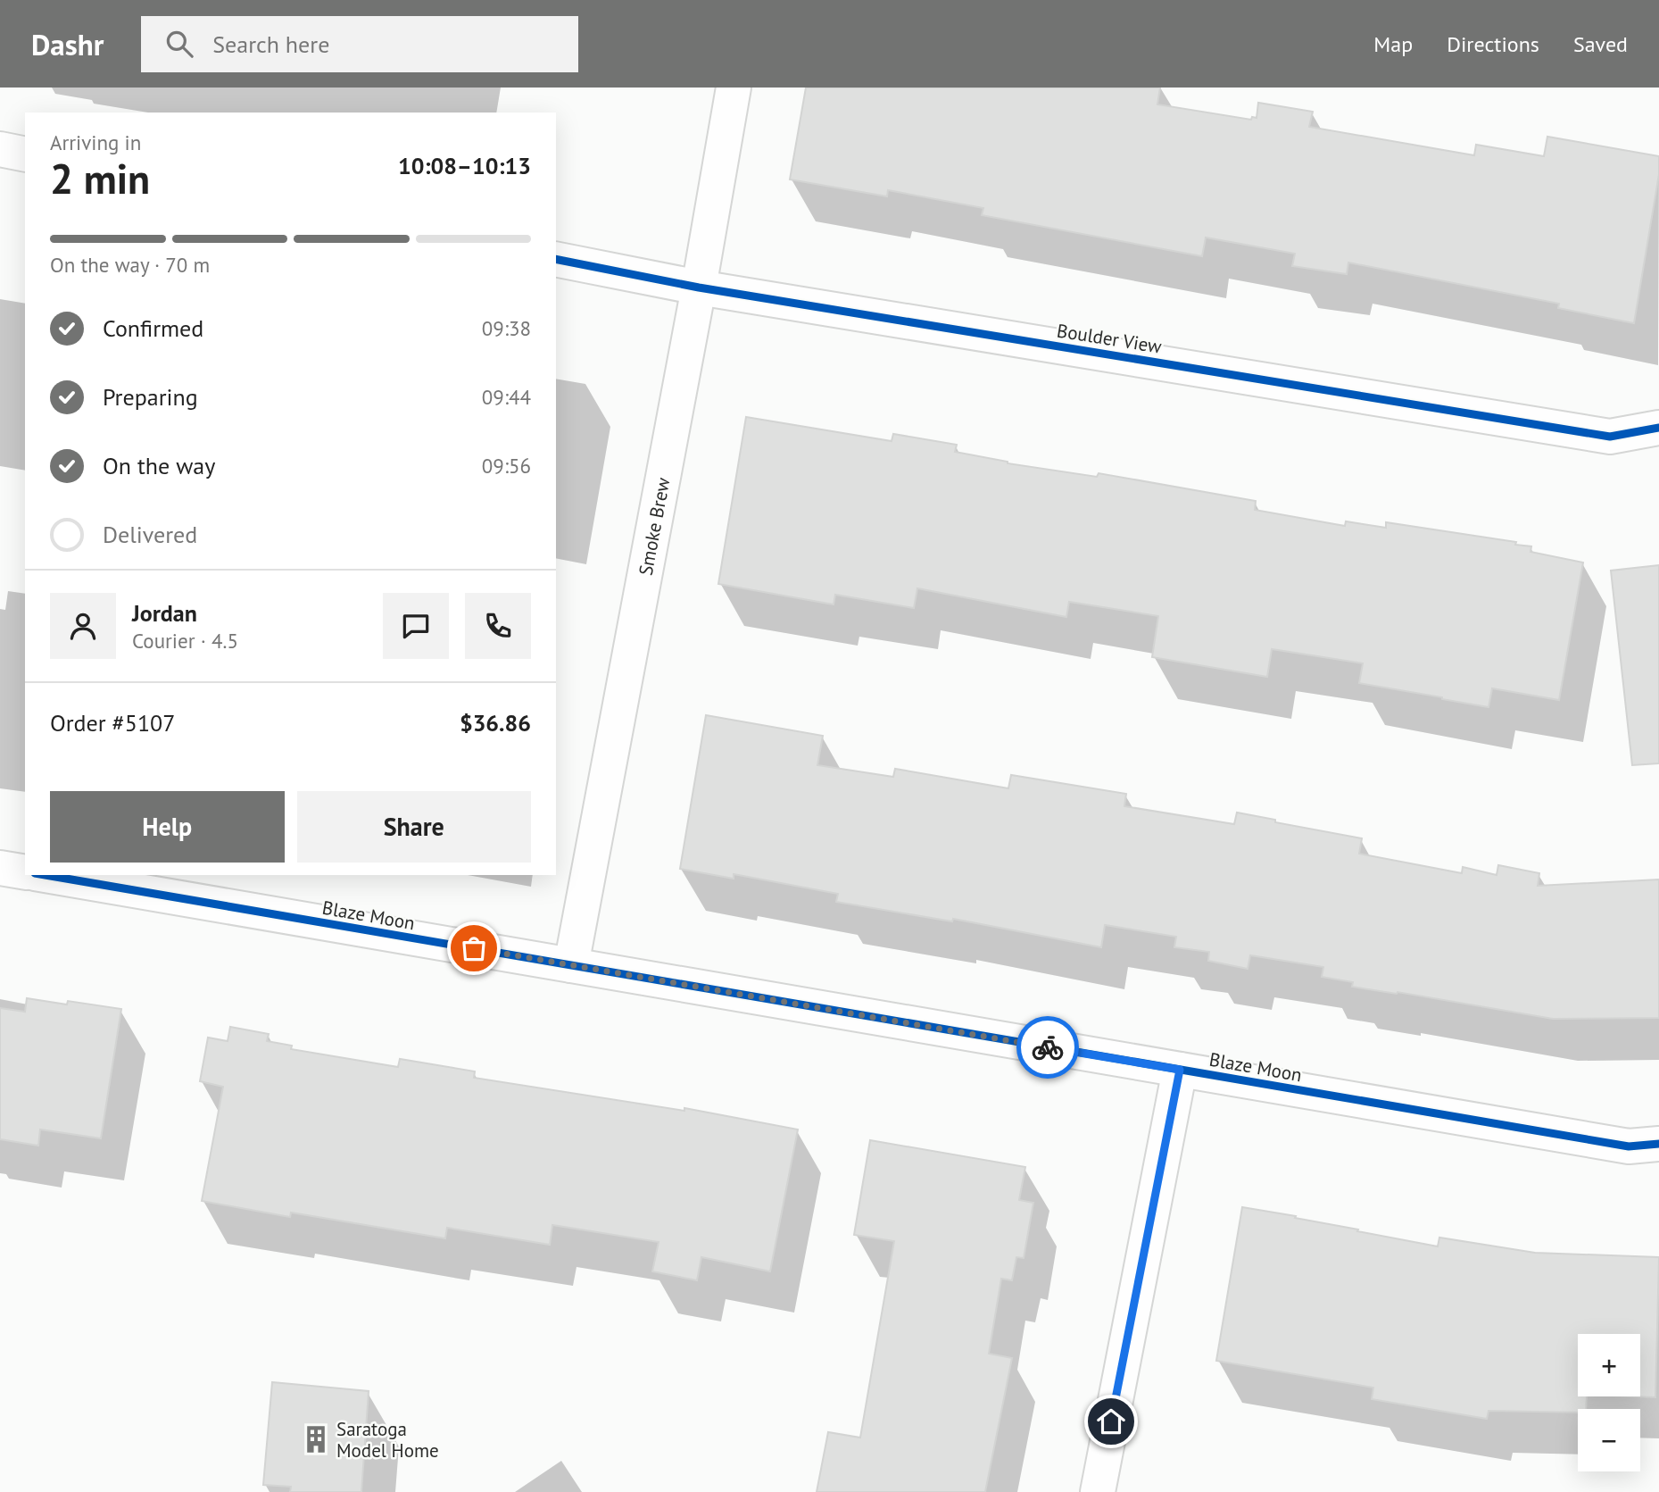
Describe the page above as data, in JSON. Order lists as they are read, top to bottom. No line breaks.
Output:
{"streets":{"street":["Boulder View","Smoke Brew","Blaze Moon"]},"crossings":[["Boulder View","Smoke Brew"],["Smoke Brew","Blaze Moon"]],"places":{"building":["Saratoga Model Home"]},"page":{"header":"Dashr","search":"Search here","nav":["Map","Directions","Saved"],"heading":["2 min","Arriving in","10:08–10:13"],"panel":["Jordan","Courier · 4.5","Order #5107","$36.86"],"bar":"On the way · 70 m","list":[["Confirmed","09:38"],["Preparing","09:44"],["On the way","09:56"],"Delivered"],"buttons":["Help","Share"],"map_buttons":["+","−"]}}
